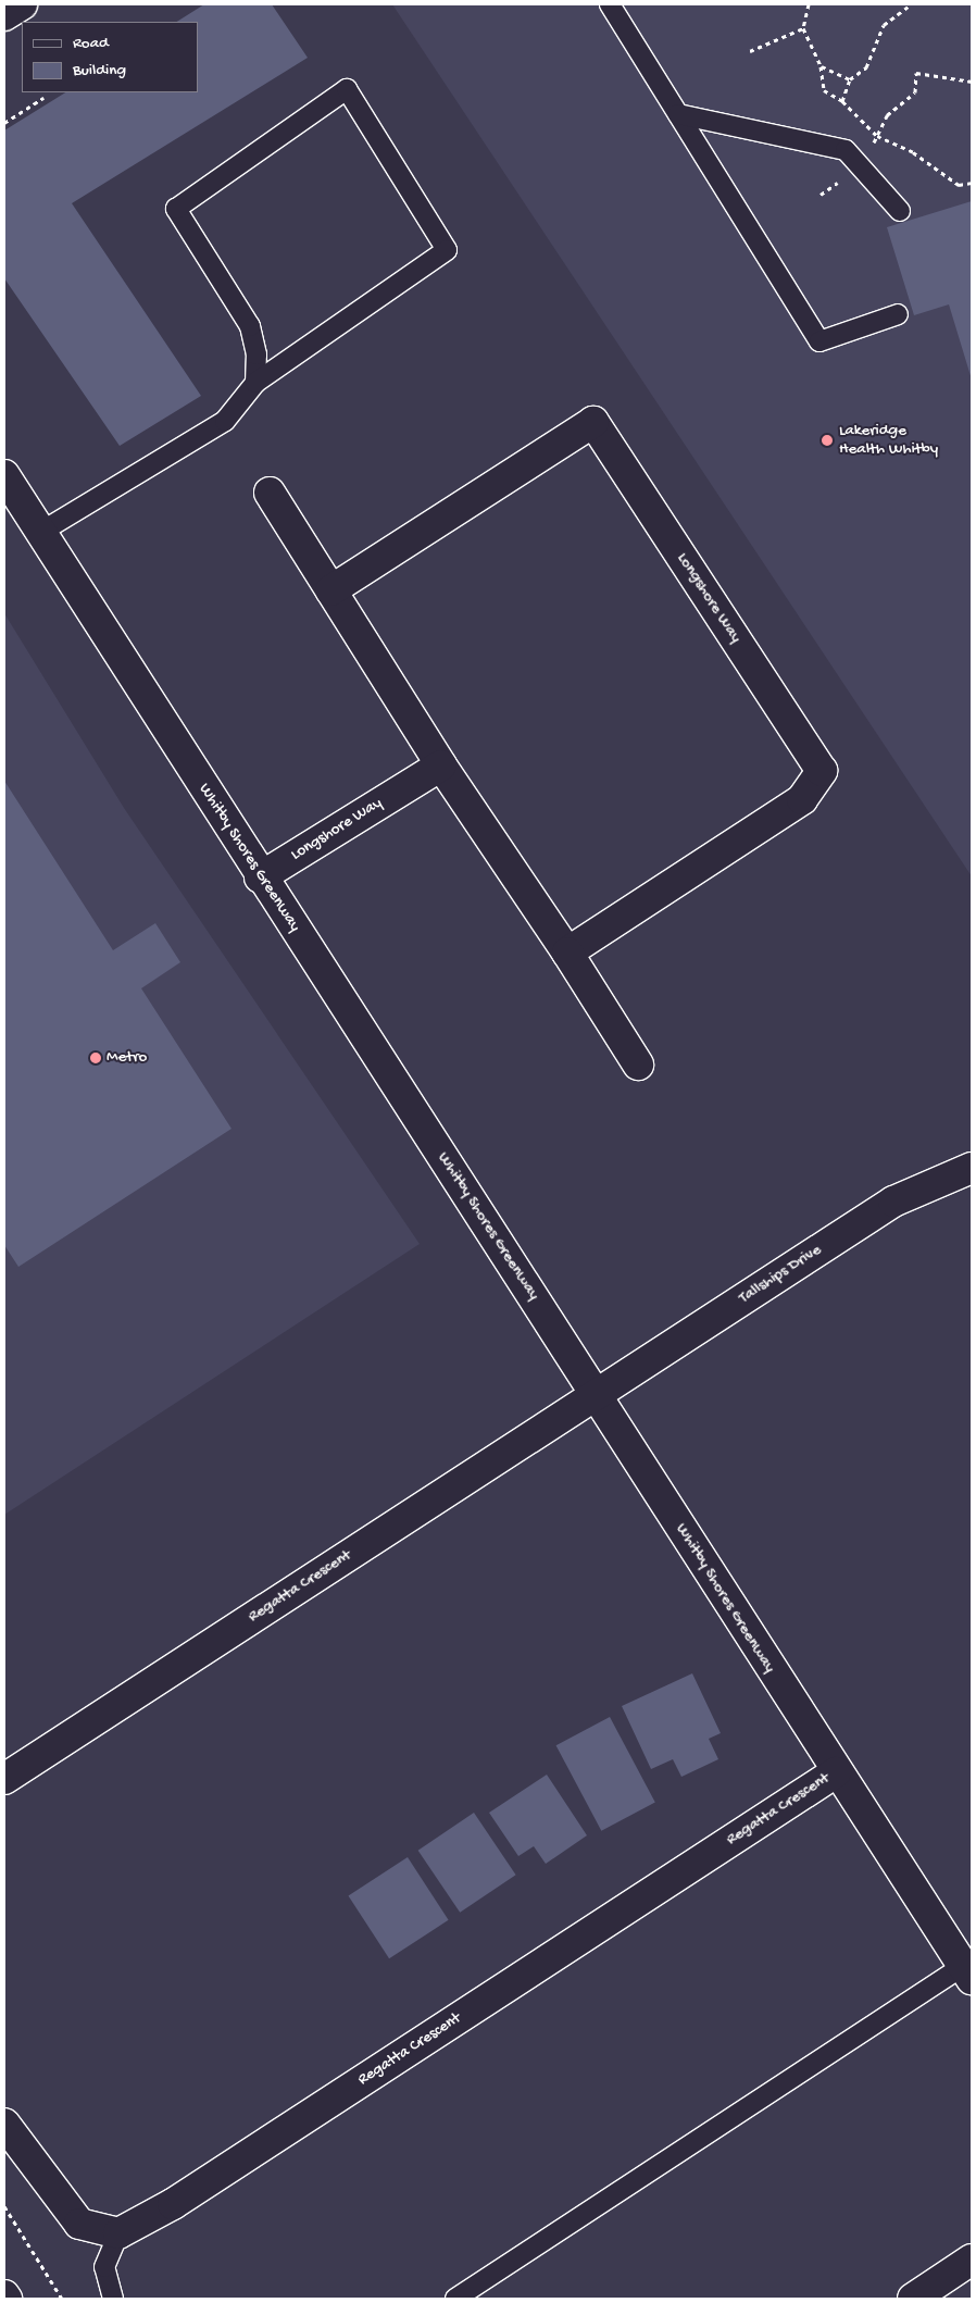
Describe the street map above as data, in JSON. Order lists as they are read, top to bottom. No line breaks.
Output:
{"streets":{"street":["Longshore Way","Whitby Shores Greenway","Tallships Drive","Regatta Crescent"]},"crossings":[["Longshore Way","Whitby Shores Greenway"],["Whitby Shores Greenway","Tallships Drive"],["Whitby Shores Greenway","Regatta Crescent"],["Tallships Drive","Regatta Crescent"]],"places":["Lakeridge Health Whitby","Metro"],"legend":["Road","Building"]}
